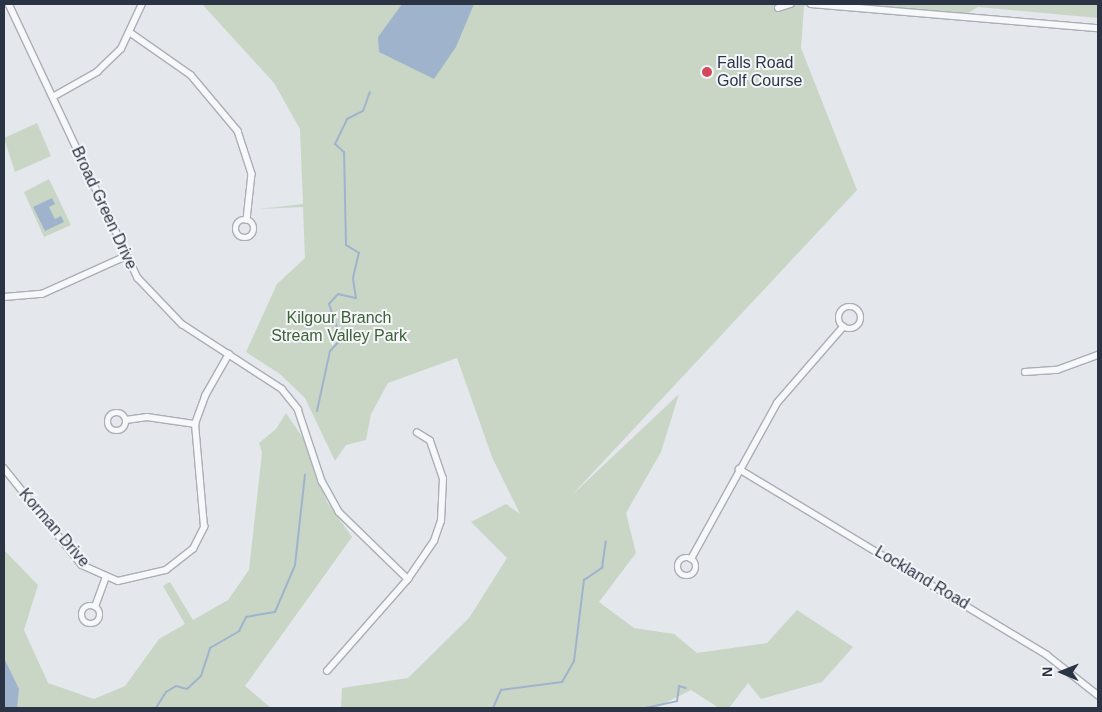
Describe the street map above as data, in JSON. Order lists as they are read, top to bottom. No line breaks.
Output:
{"streets":{"street":["Broad Green Drive","Korman Drive","Lockland Road"]},"crossings":[["Broad Green Drive","Korman Drive"]],"parks":["Kilgour Branch Stream Valley Park"],"places":["Falls Road Golf Course"],"north":"left"}
